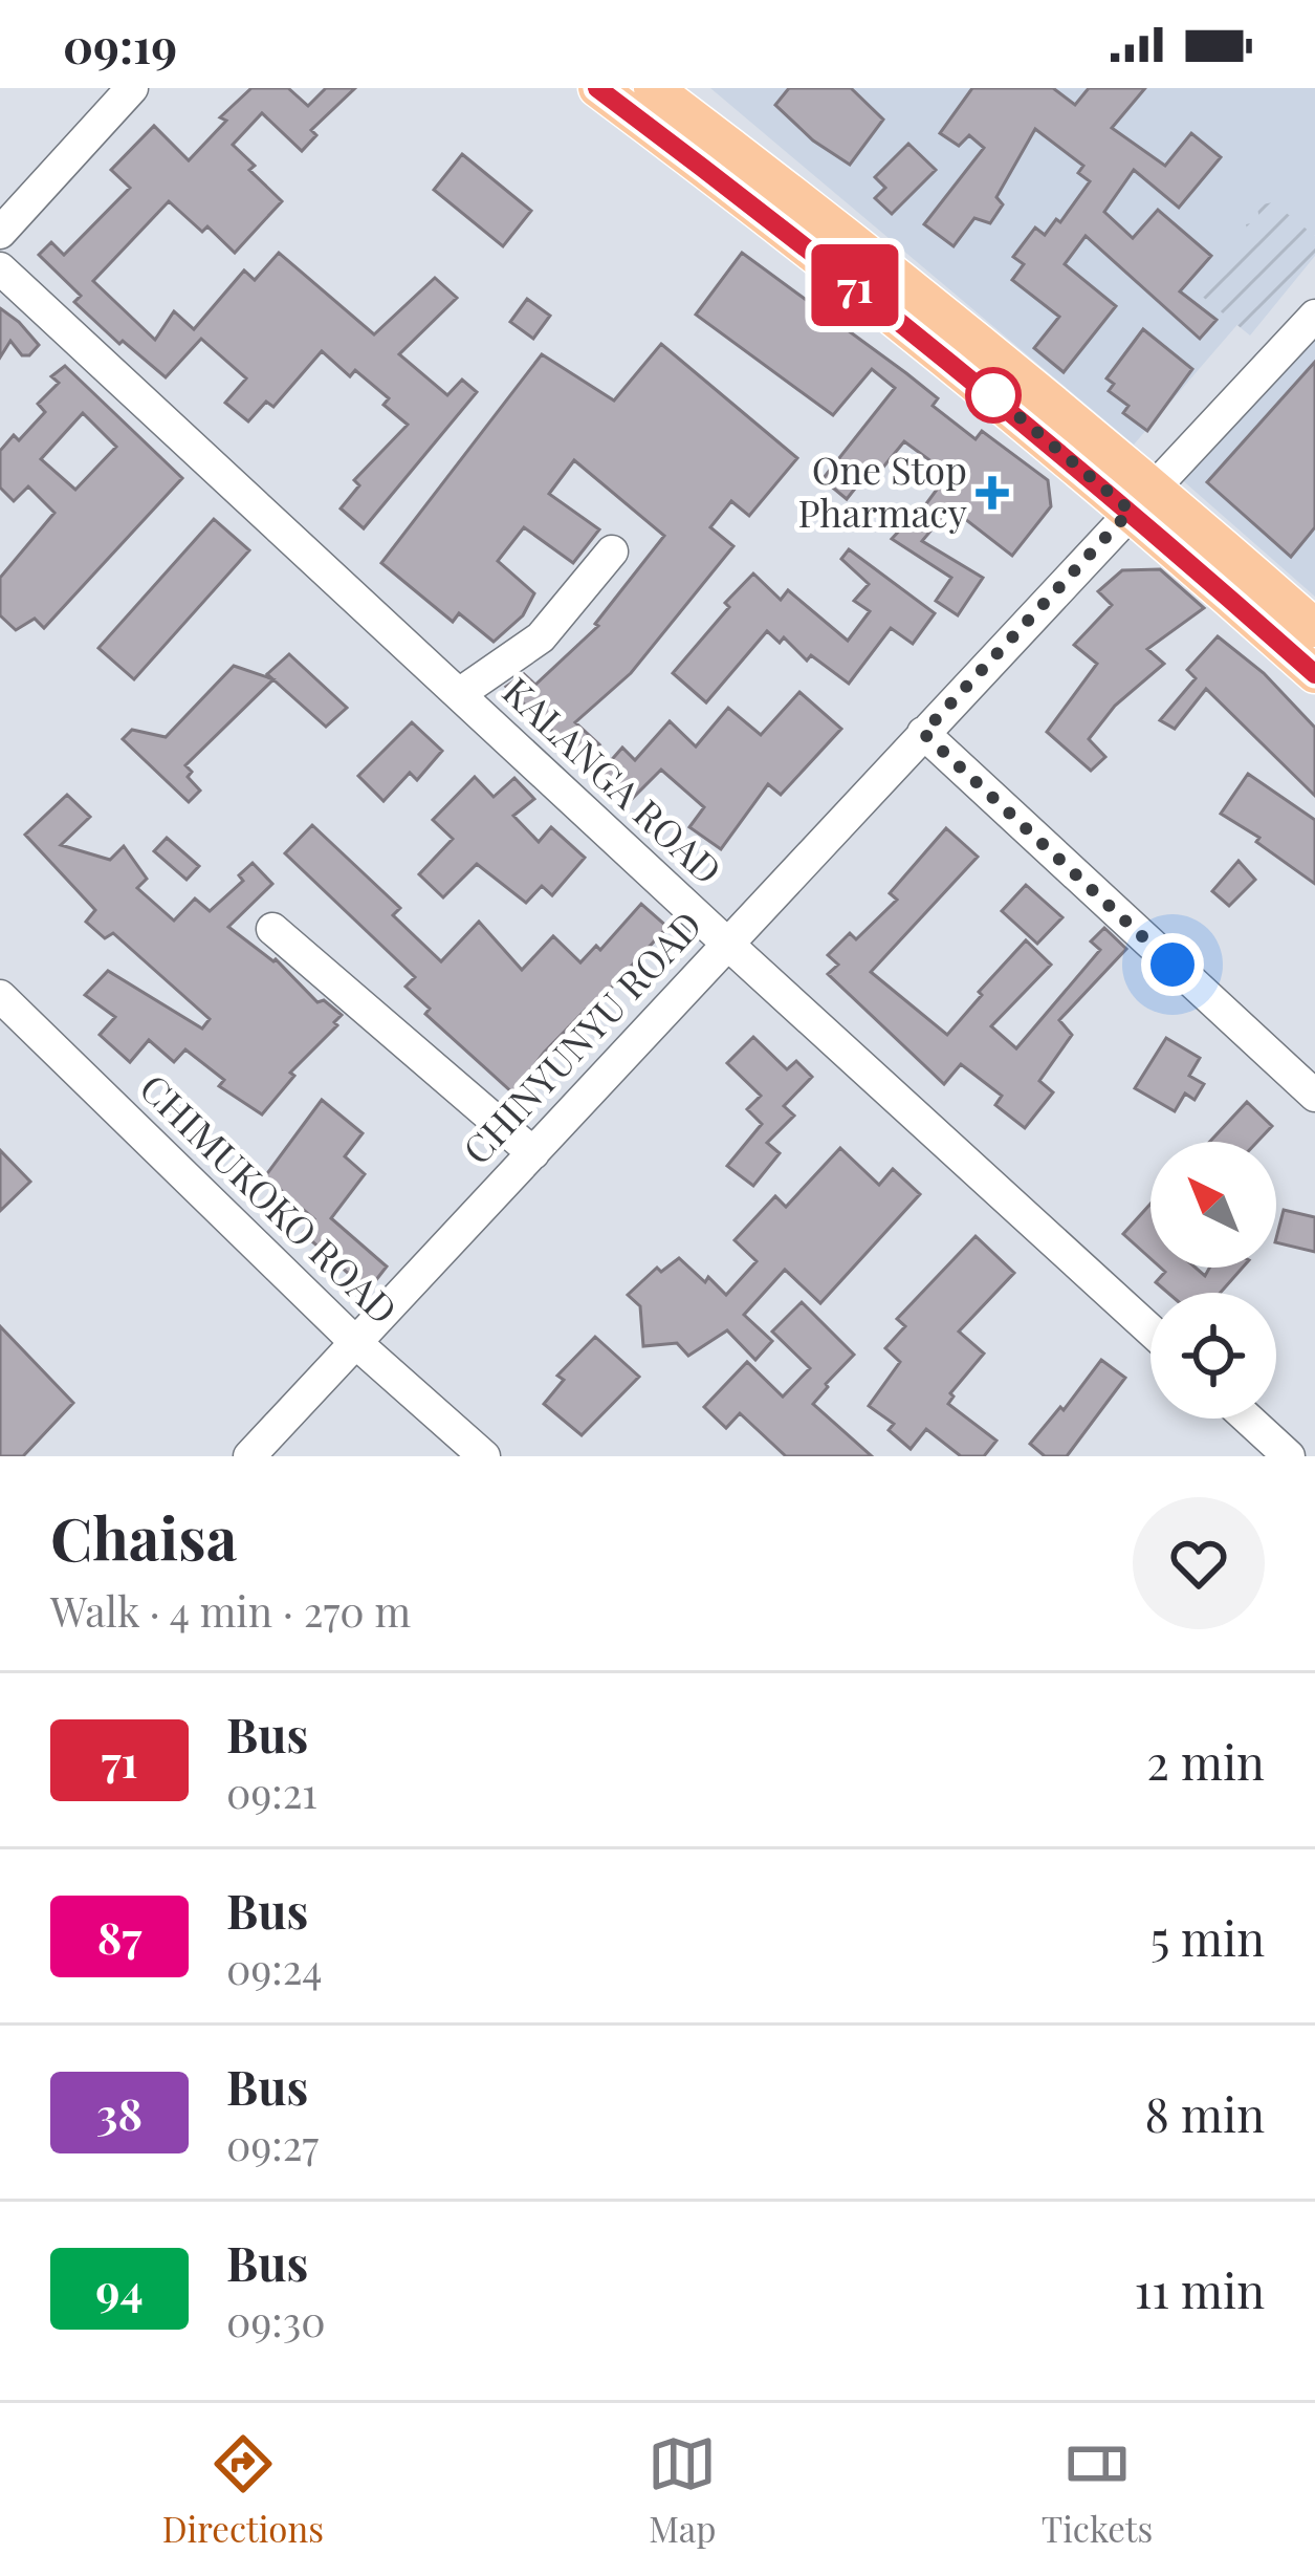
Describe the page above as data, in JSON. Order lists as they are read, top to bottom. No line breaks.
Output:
{"streets":{"street":["KALANGA ROAD","CHINYUNYU ROAD","CHIMUKOKO ROAD"]},"crossings":[["KALANGA ROAD","CHINYUNYU ROAD"],["CHINYUNYU ROAD","CHIMUKOKO ROAD"]],"places":{"health":["One Stop Pharmacy"]},"lines":["bus line 71"],"north":"top left","page":{"status":"09:19","on_map":"71","heading":["Chaisa","Walk · 4 min · 270 m"],"list":[{"mark":"71","name":"Bus","note":"09:21","value":"2 min"},{"mark":"87","name":"Bus","note":"09:24","value":"5 min"},{"mark":"38","name":"Bus","note":"09:27","value":"8 min"},{"mark":"94","name":"Bus","note":"09:30","value":"11 min"}],"tabs":["Directions","Map","Tickets"]}}
